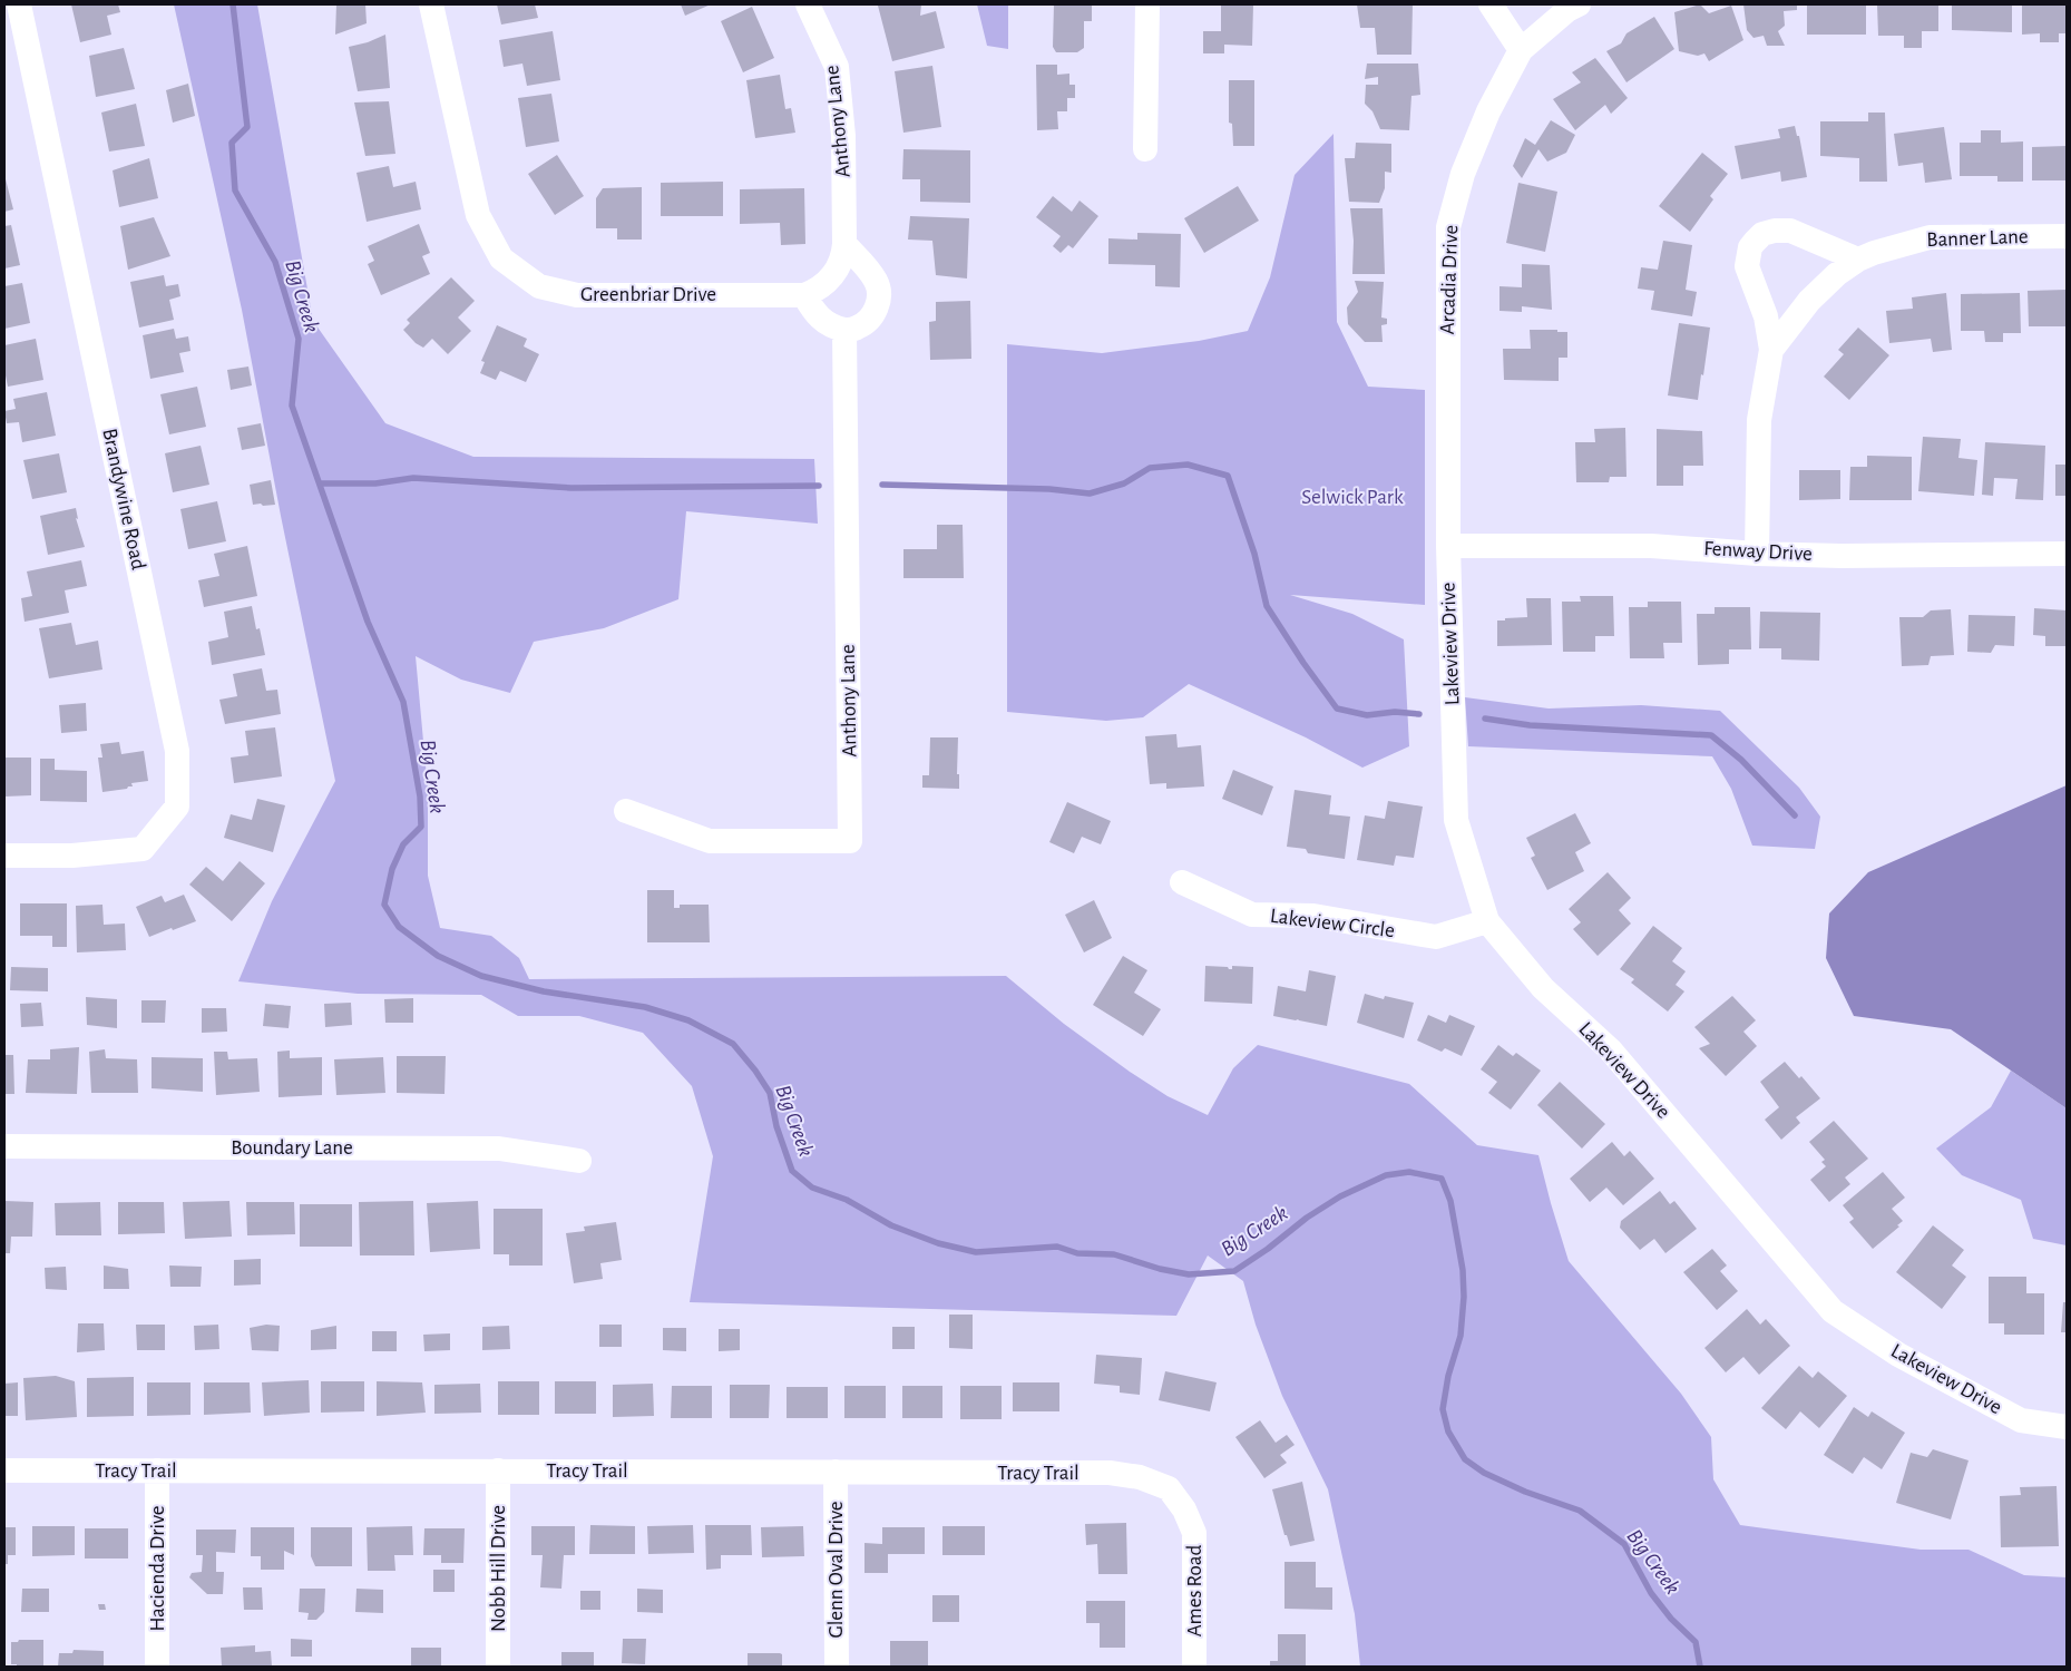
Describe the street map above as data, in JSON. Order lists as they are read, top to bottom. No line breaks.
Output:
{"streets":{"street":["Anthony Lane","Banner Lane","Arcadia Drive","Greenbriar Drive","Brandywine Road","Fenway Drive","Lakeview Drive","Lakeview Circle","Boundary Lane","Tracy Trail","Hacienda Drive","Nobb Hill Drive","Glenn Oval Drive","Ames Road"]},"crossings":[["Anthony Lane","Greenbriar Drive"],["Banner Lane","Fenway Drive"],["Arcadia Drive","Fenway Drive"],["Arcadia Drive","Lakeview Drive"],["Fenway Drive","Lakeview Drive"],["Lakeview Drive","Lakeview Circle"],["Tracy Trail","Hacienda Drive"],["Tracy Trail","Nobb Hill Drive"],["Tracy Trail","Glenn Oval Drive"],["Tracy Trail","Ames Road"]],"water":["Big Creek"],"parks":["Selwick Park"]}
